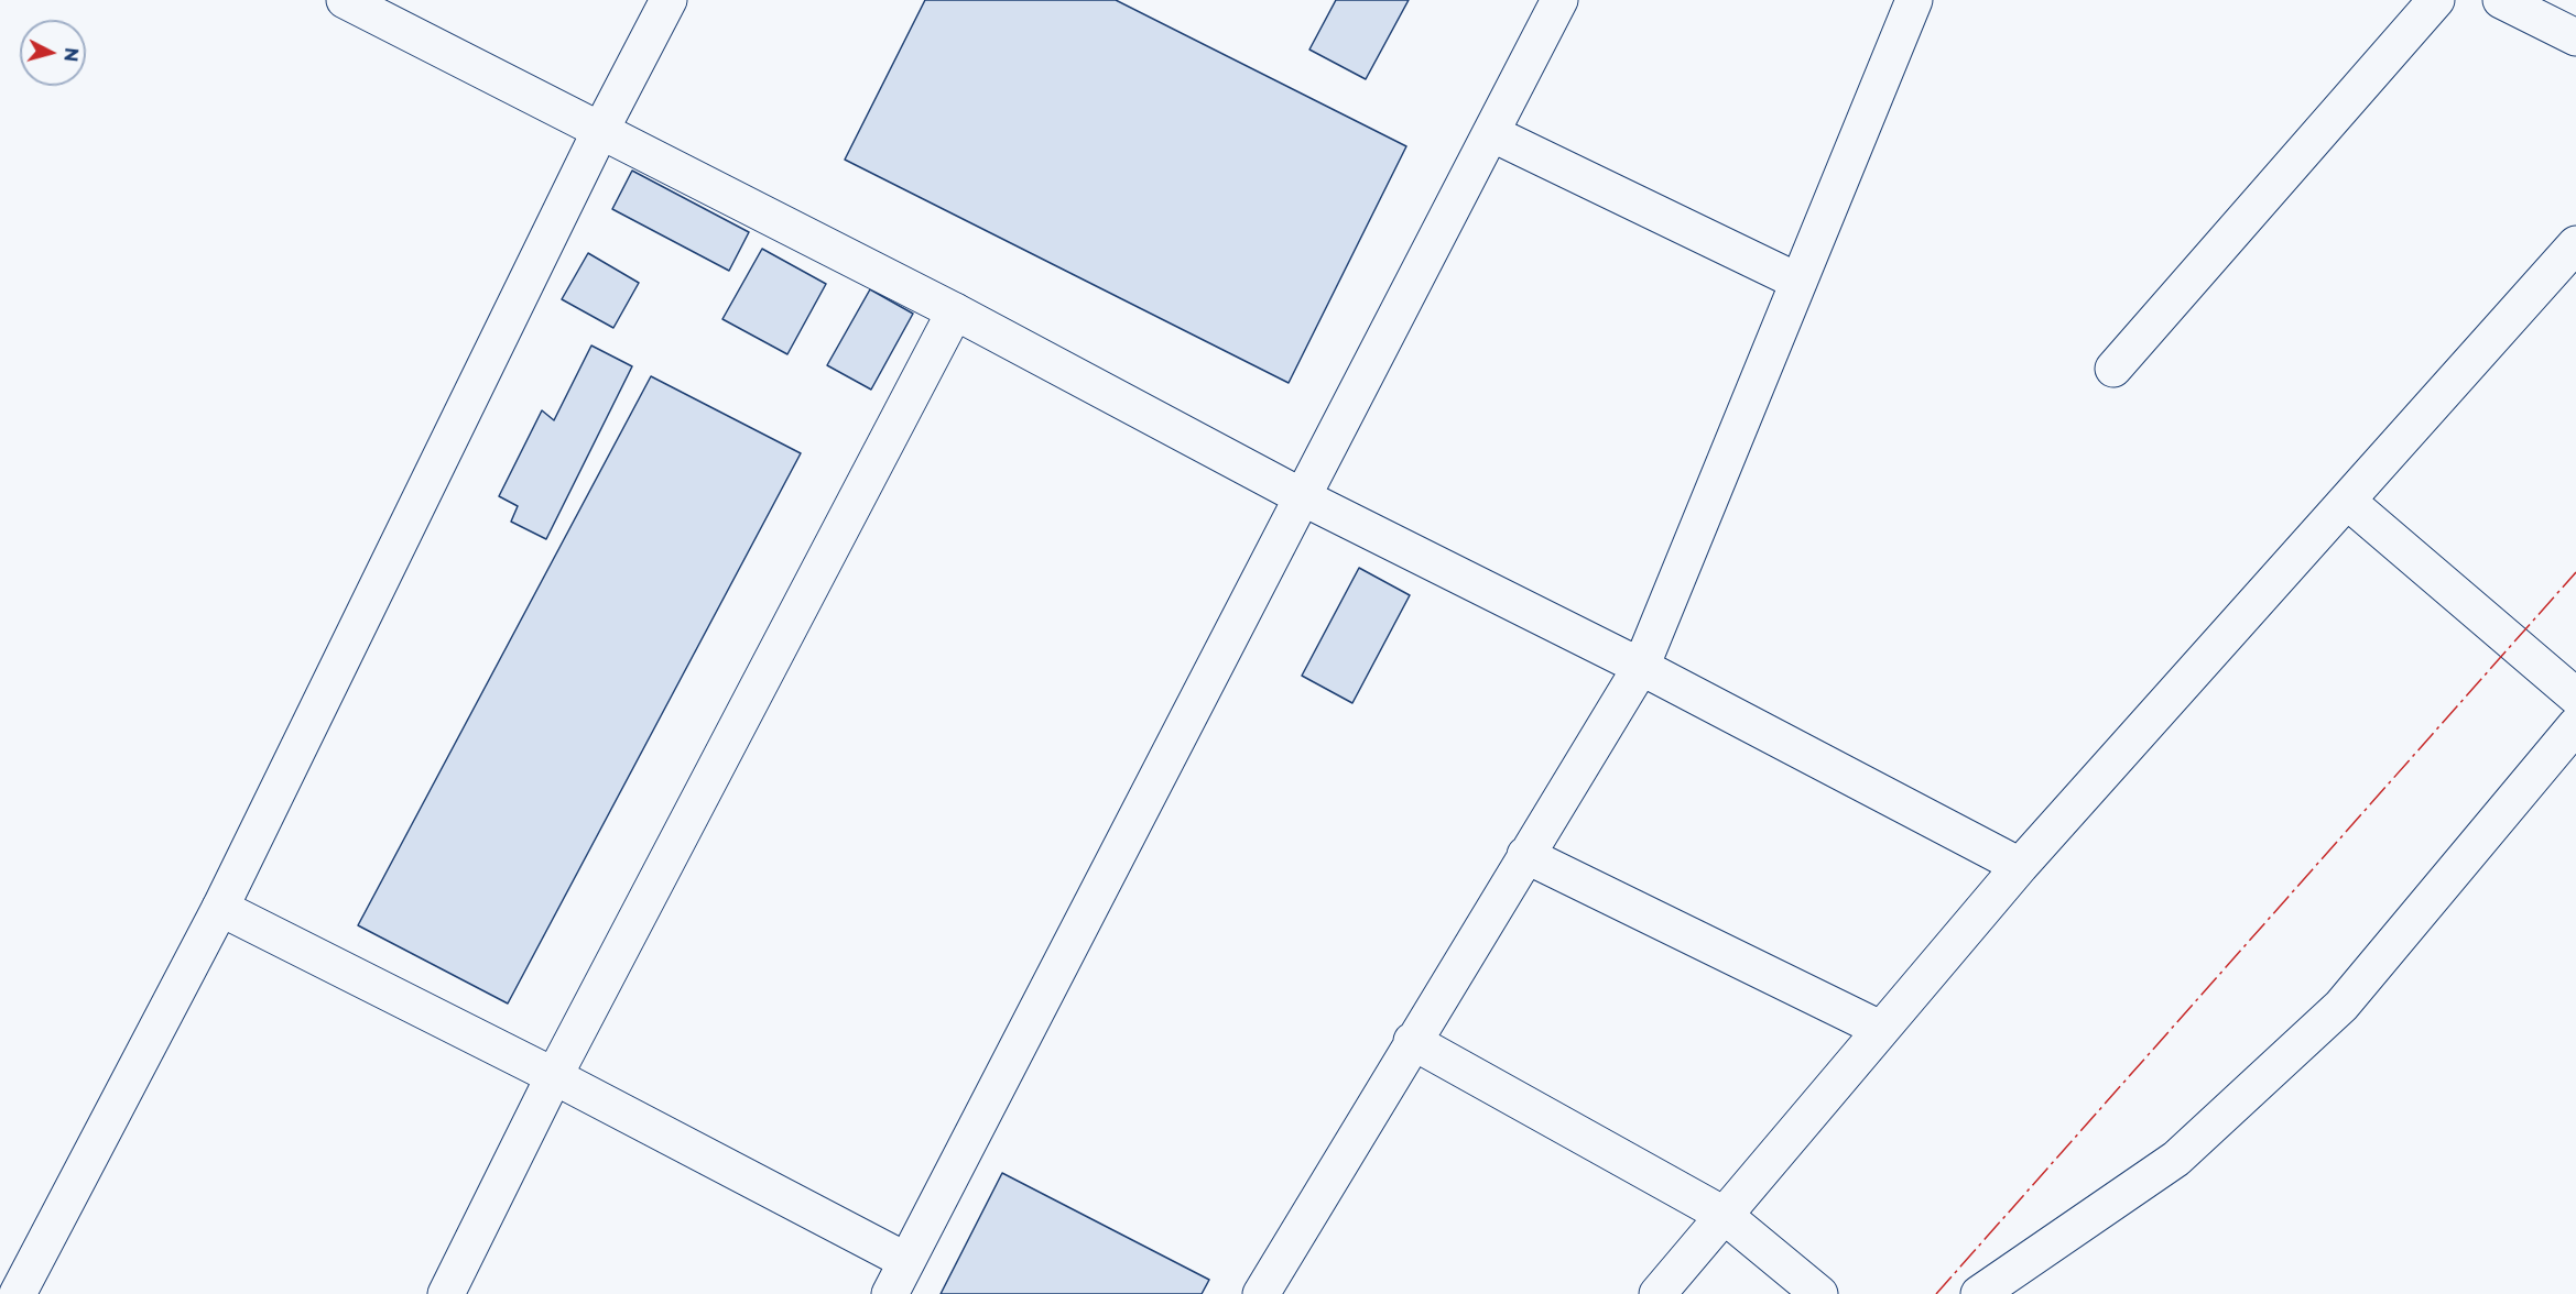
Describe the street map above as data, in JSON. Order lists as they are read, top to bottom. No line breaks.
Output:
{"north":"right"}
